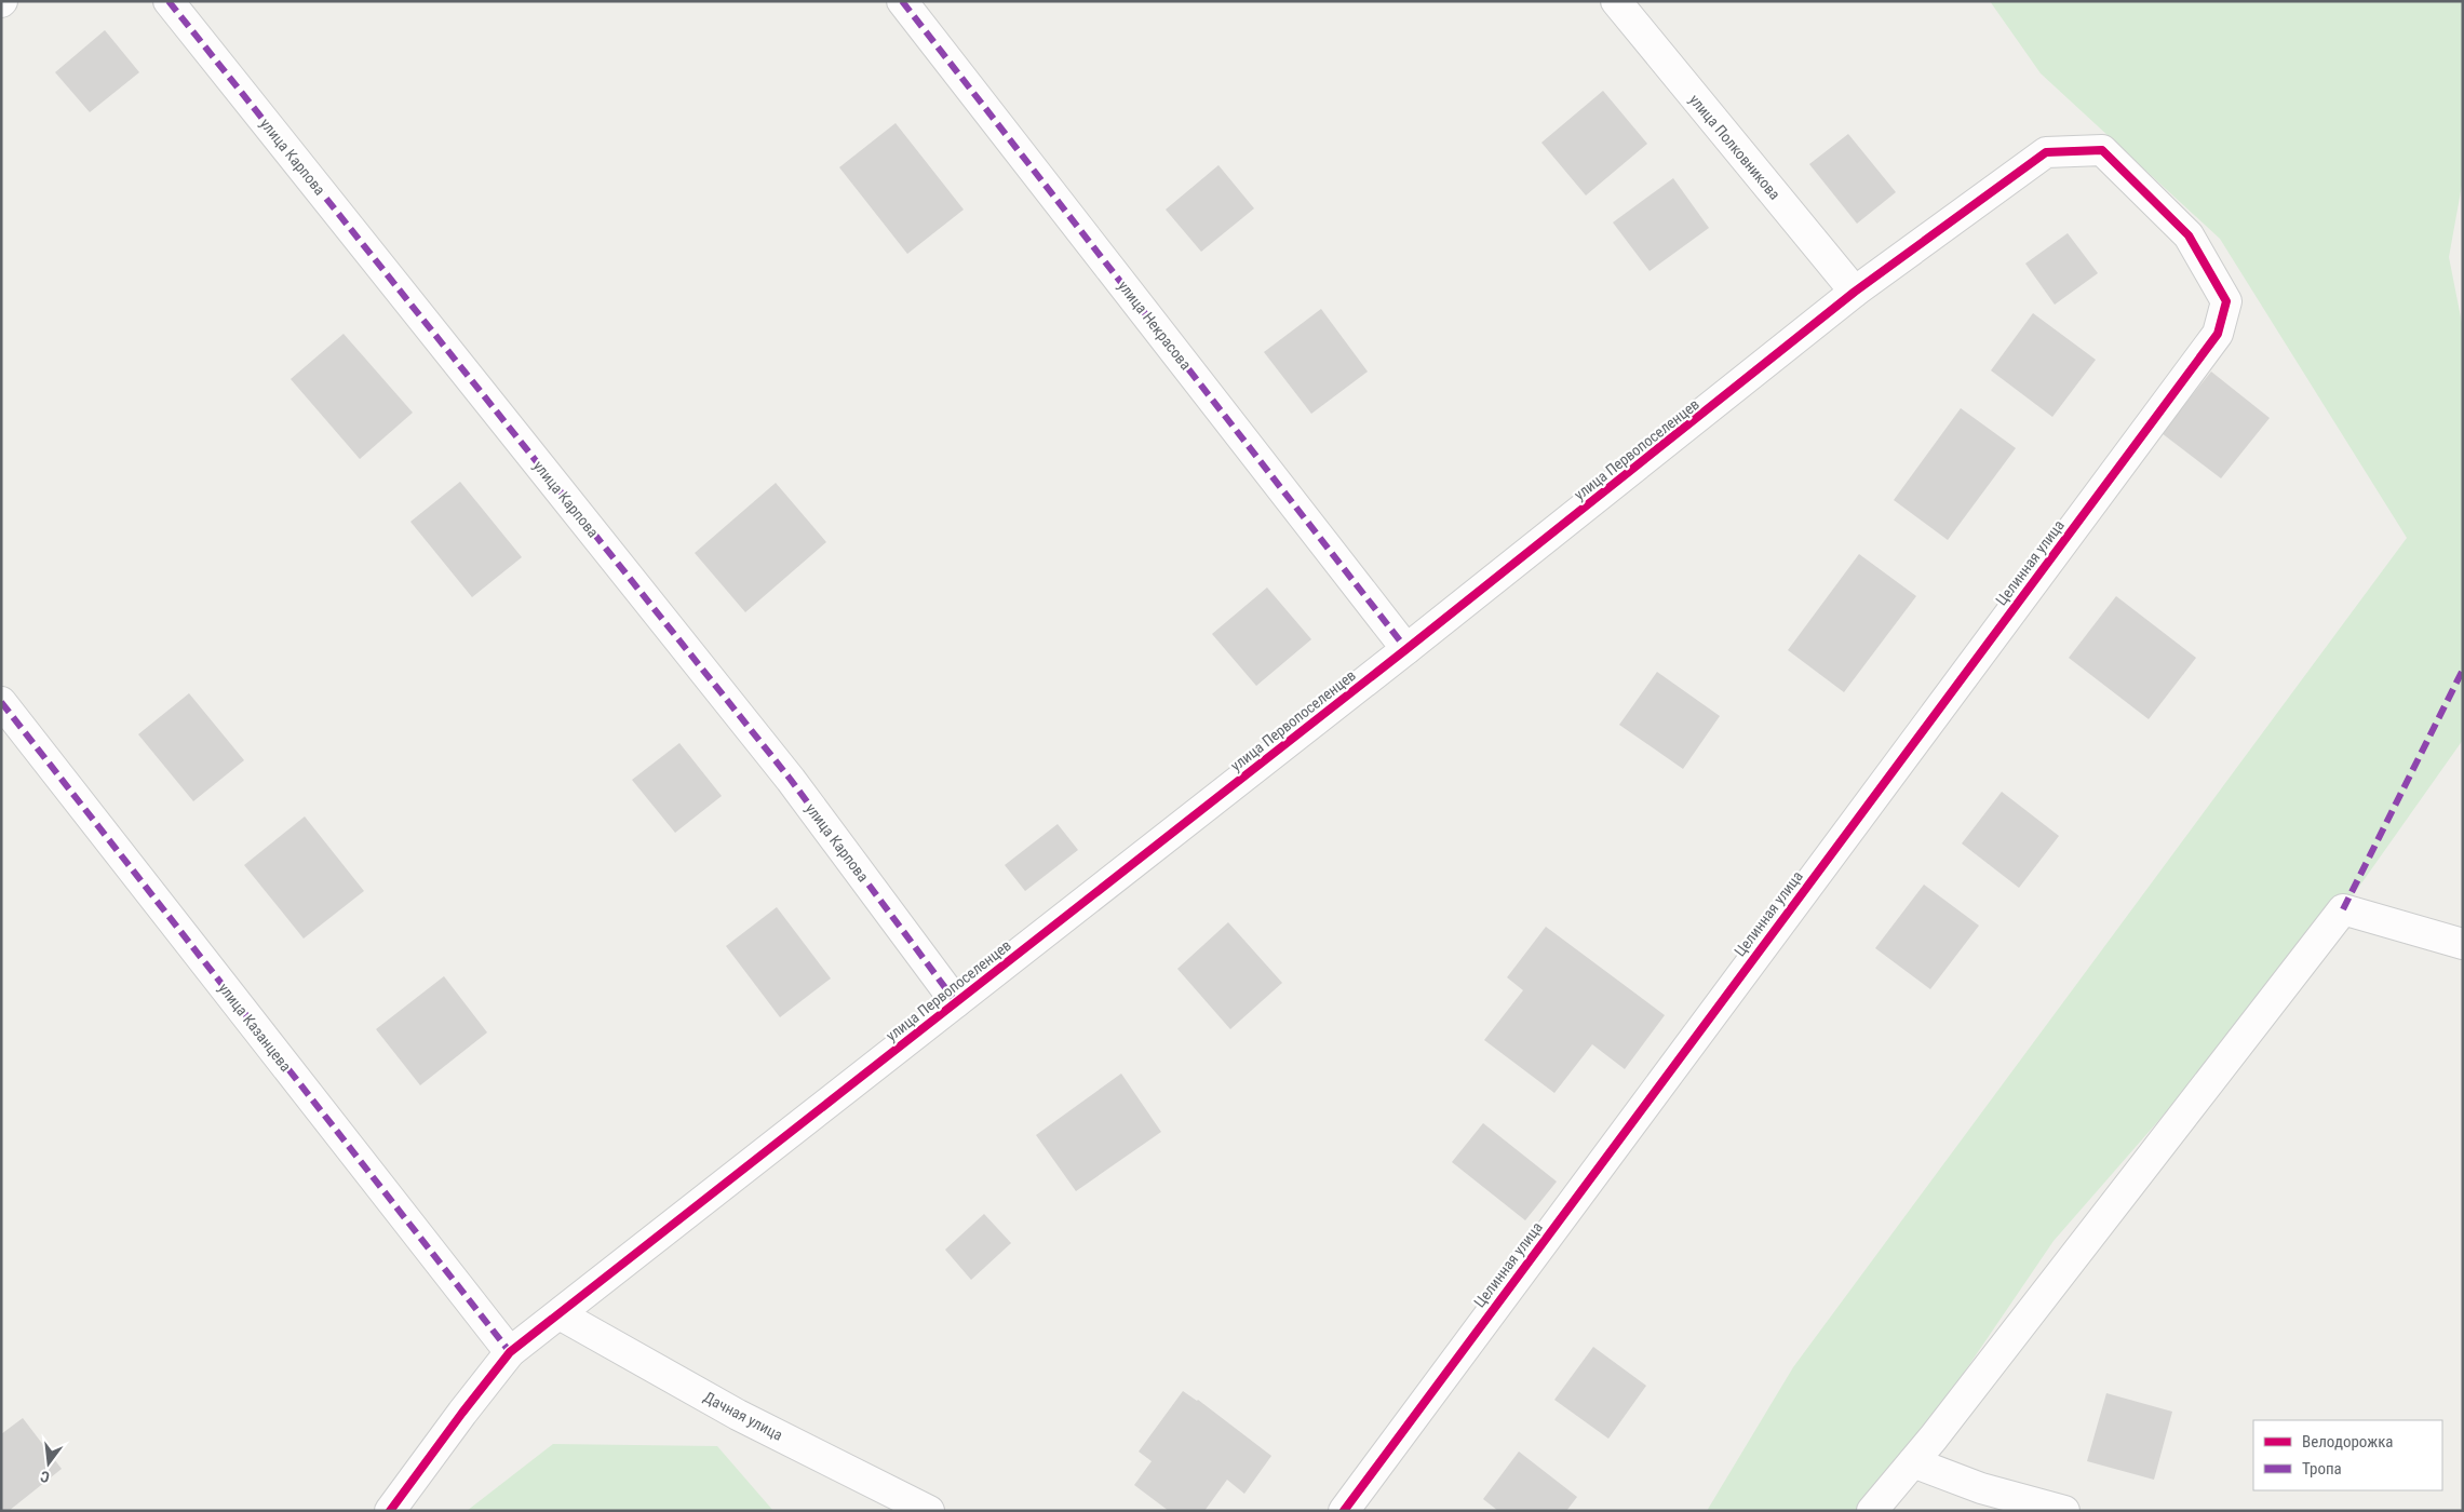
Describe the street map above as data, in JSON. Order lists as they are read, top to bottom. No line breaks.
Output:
{"streets":{"street":["улица Полковникова","улица Карпова","улица Некрасова","улица Первопоселенцев","Целинная улица","улица Казанцева","Дачная улица"]},"crossings":[["улица Полковникова","улица Первопоселенцев"],["улица Карпова","улица Первопоселенцев"],["улица Некрасова","улица Первопоселенцев"],["улица Первопоселенцев","Целинная улица"],["улица Первопоселенцев","улица Казанцева"],["улица Первопоселенцев","Дачная улица"]],"legend":["Велодорожка","Тропа"],"north":"bottom"}
